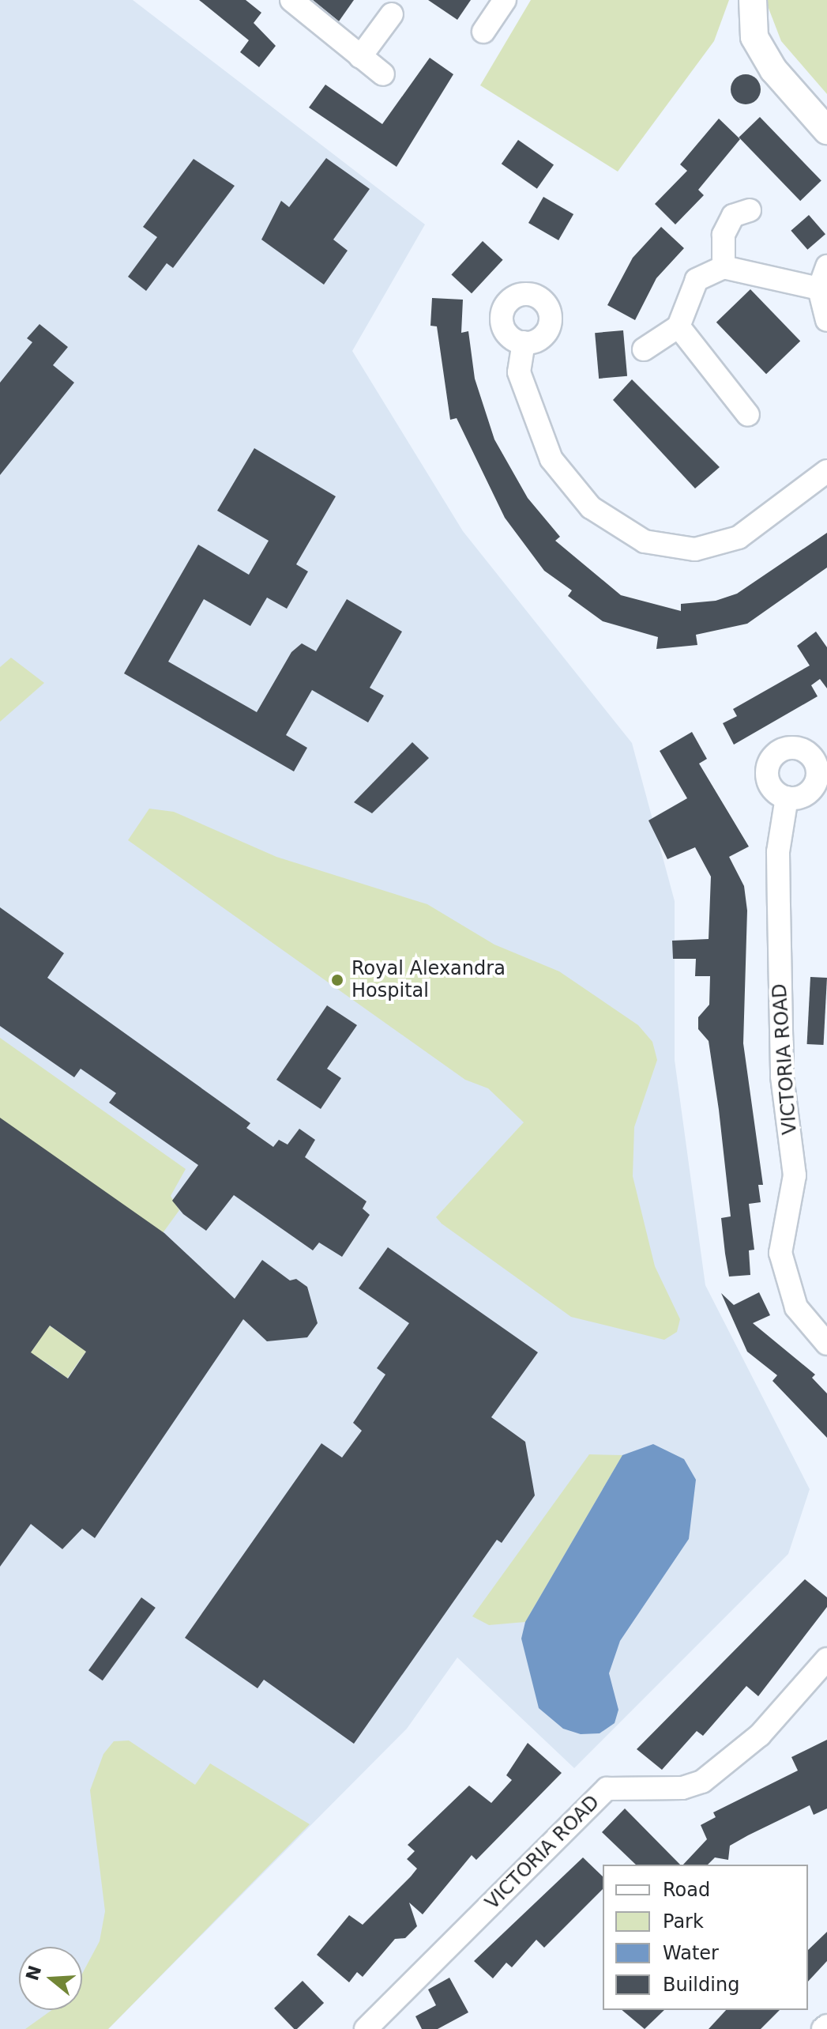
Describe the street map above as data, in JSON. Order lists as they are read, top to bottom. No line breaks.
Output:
{"streets":{"street":["VICTORIA ROAD"]},"places":["Royal Alexandra Hospital"],"legend":["Road","Park","Water","Building"],"north":"left"}
